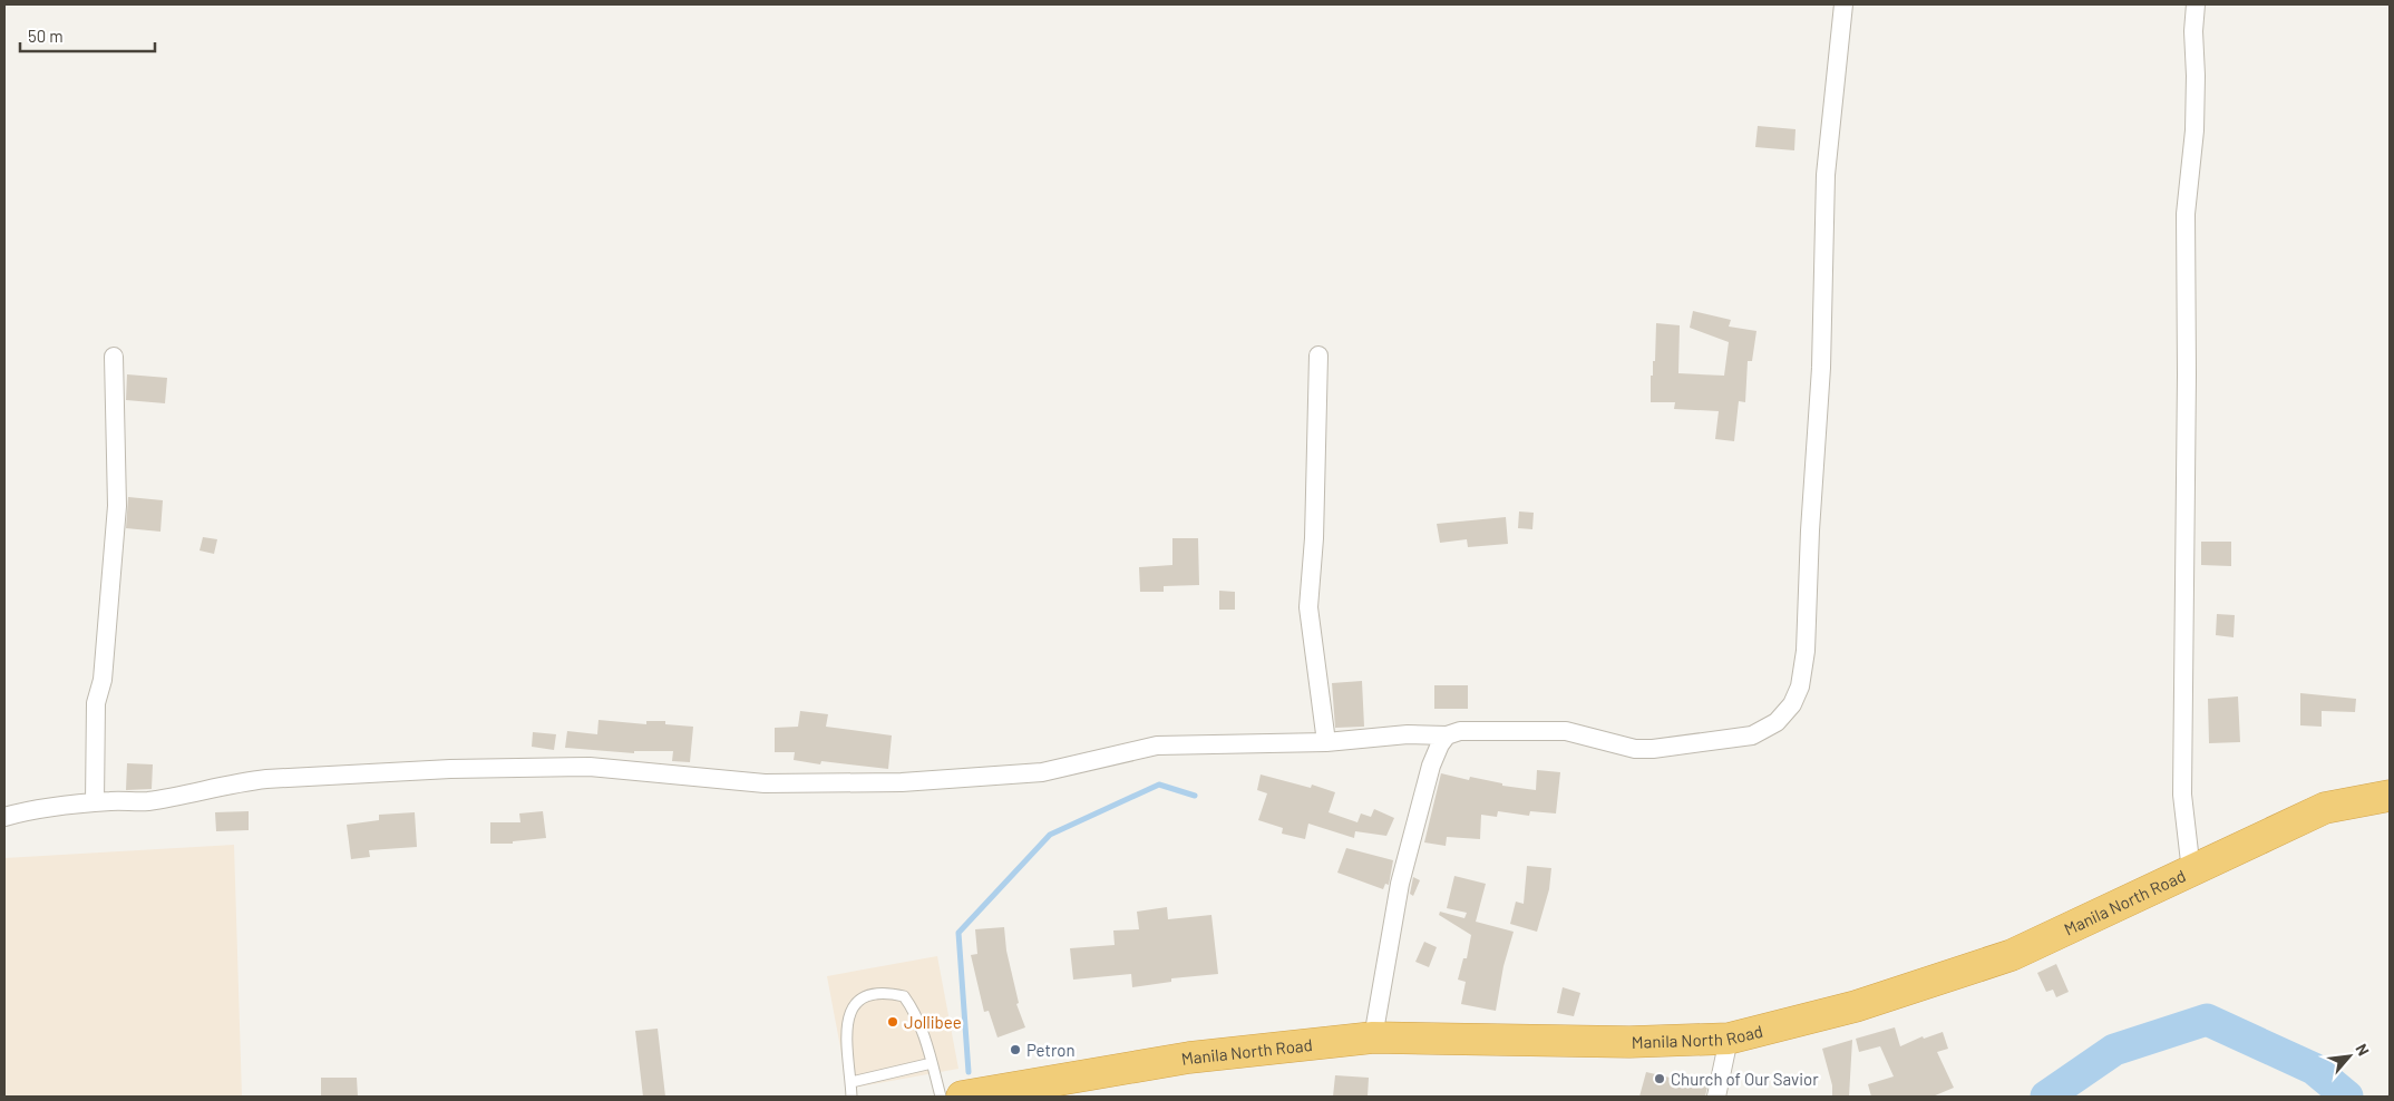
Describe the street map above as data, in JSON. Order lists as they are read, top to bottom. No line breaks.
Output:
{"streets":{"highway":["Manila North Road"]},"places":["Jollibee","Petron","Church of Our Savior"],"scale_bar":"50 m","north":"top right"}
